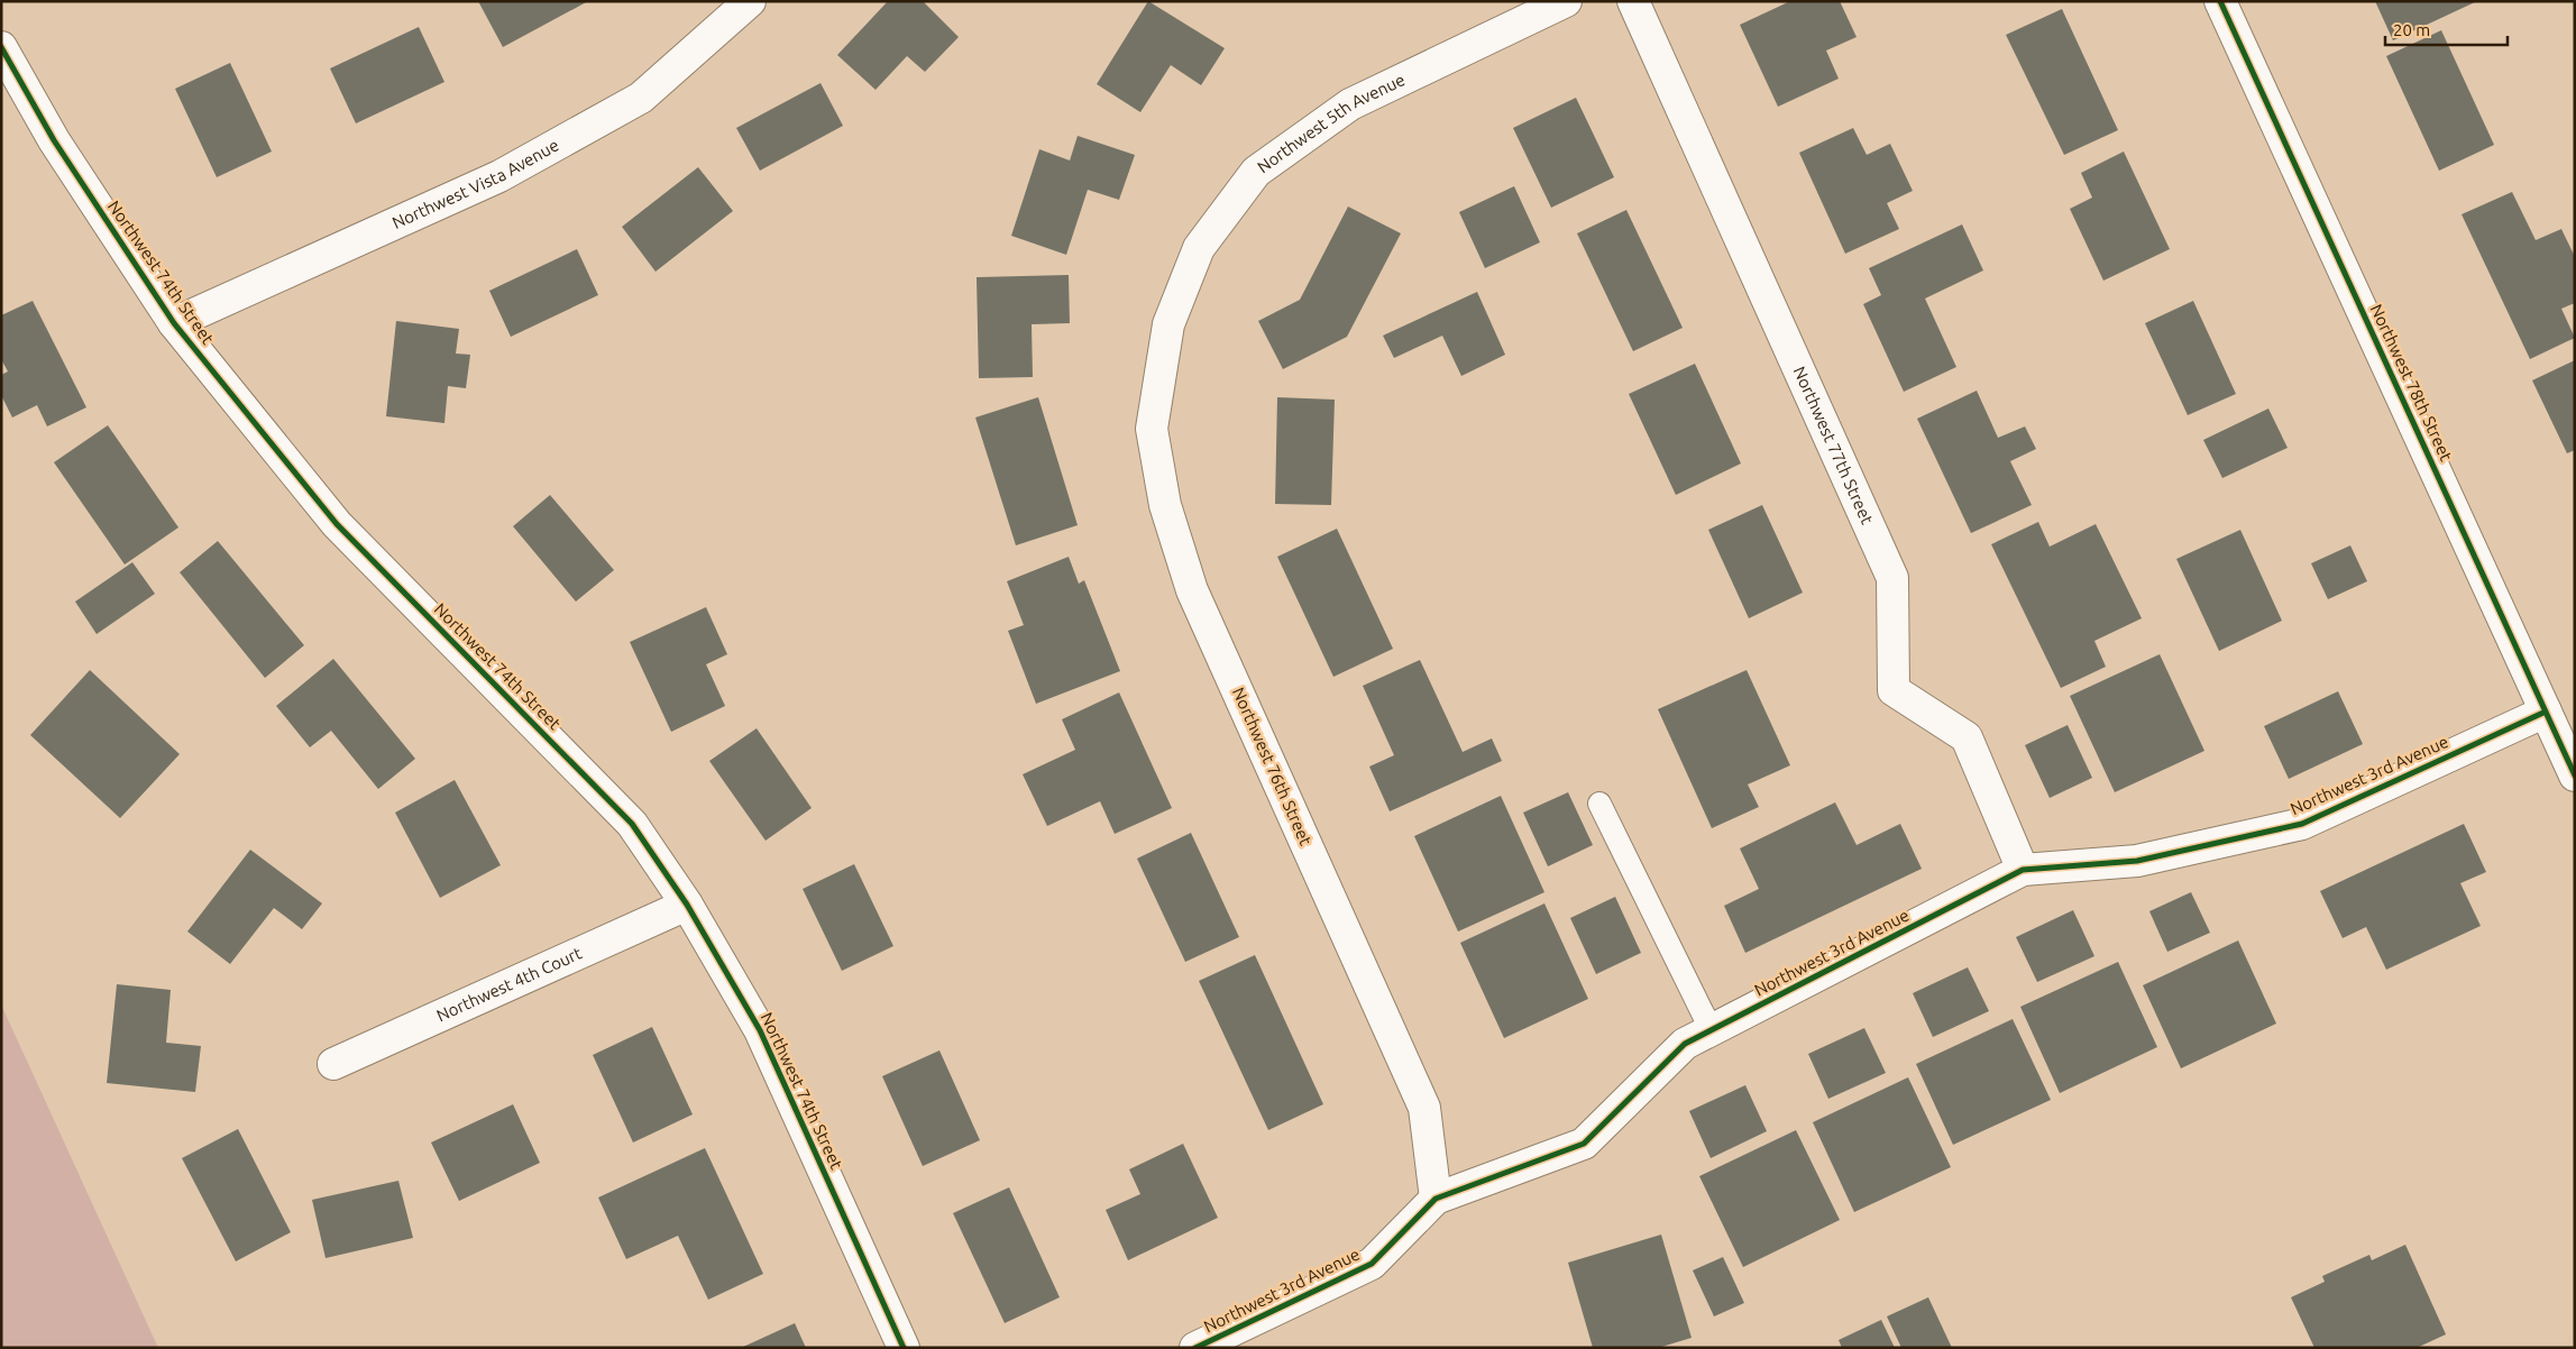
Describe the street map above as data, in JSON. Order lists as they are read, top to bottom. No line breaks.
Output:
{"streets":{"street":["Northwest 5th Avenue","Northwest Vista Avenue","Northwest 74th Street","Northwest 78th Street","Northwest 77th Street","Northwest 76th Street","Northwest 3rd Avenue","Northwest 4th Court"]},"crossings":[["Northwest 5th Avenue","Northwest 76th Street"],["Northwest Vista Avenue","Northwest 74th Street"],["Northwest 74th Street","Northwest 4th Court"],["Northwest 78th Street","Northwest 3rd Avenue"],["Northwest 77th Street","Northwest 3rd Avenue"],["Northwest 76th Street","Northwest 3rd Avenue"]],"scale_bar":"20 m"}
